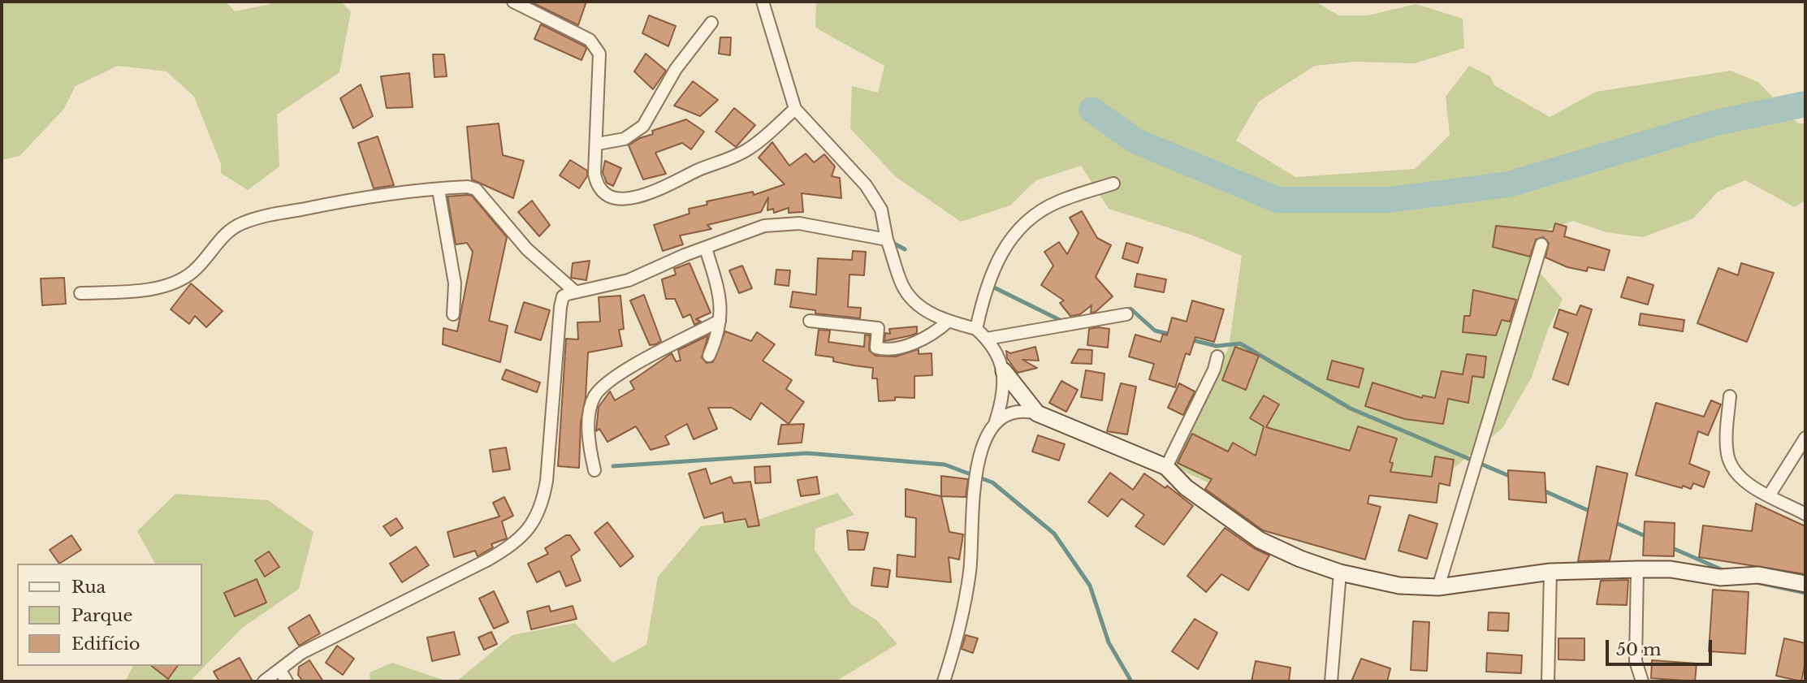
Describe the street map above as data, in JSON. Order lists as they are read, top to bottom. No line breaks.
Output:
{"legend":["Rua","Parque","Edifício"],"scale_bar":"50 m"}
